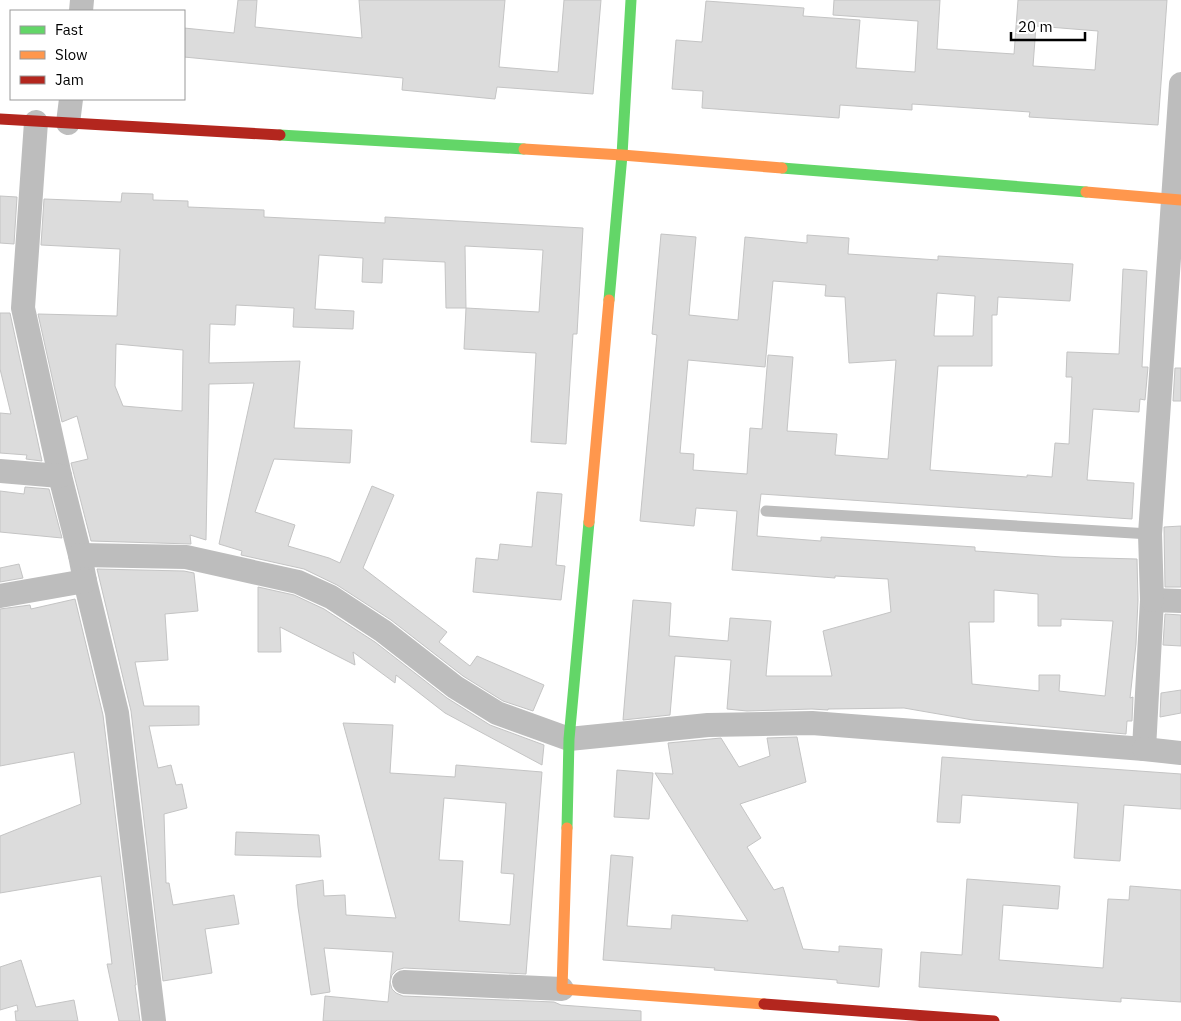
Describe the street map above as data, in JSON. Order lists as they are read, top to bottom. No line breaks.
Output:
{"legend":["Fast","Slow","Jam"],"scale_bar":"20 m"}
